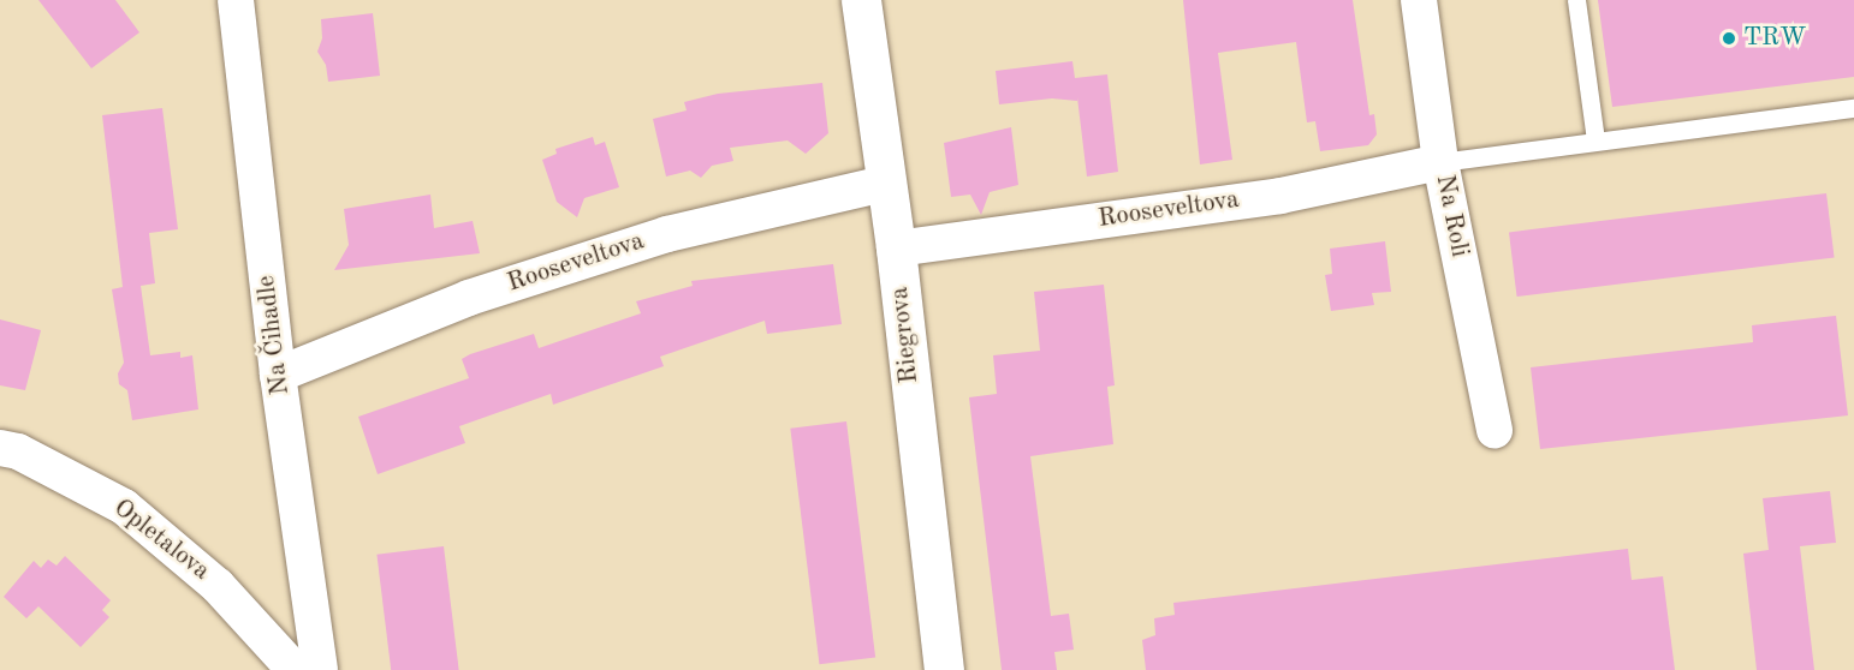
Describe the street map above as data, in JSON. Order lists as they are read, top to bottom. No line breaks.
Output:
{"streets":{"street":["Rooseveltova","Na Roli","Na Čihadle","Riegrova","Opletalova"]},"crossings":[["Rooseveltova","Na Roli"],["Rooseveltova","Na Čihadle"],["Rooseveltova","Riegrova"]],"places":["TRW"]}
